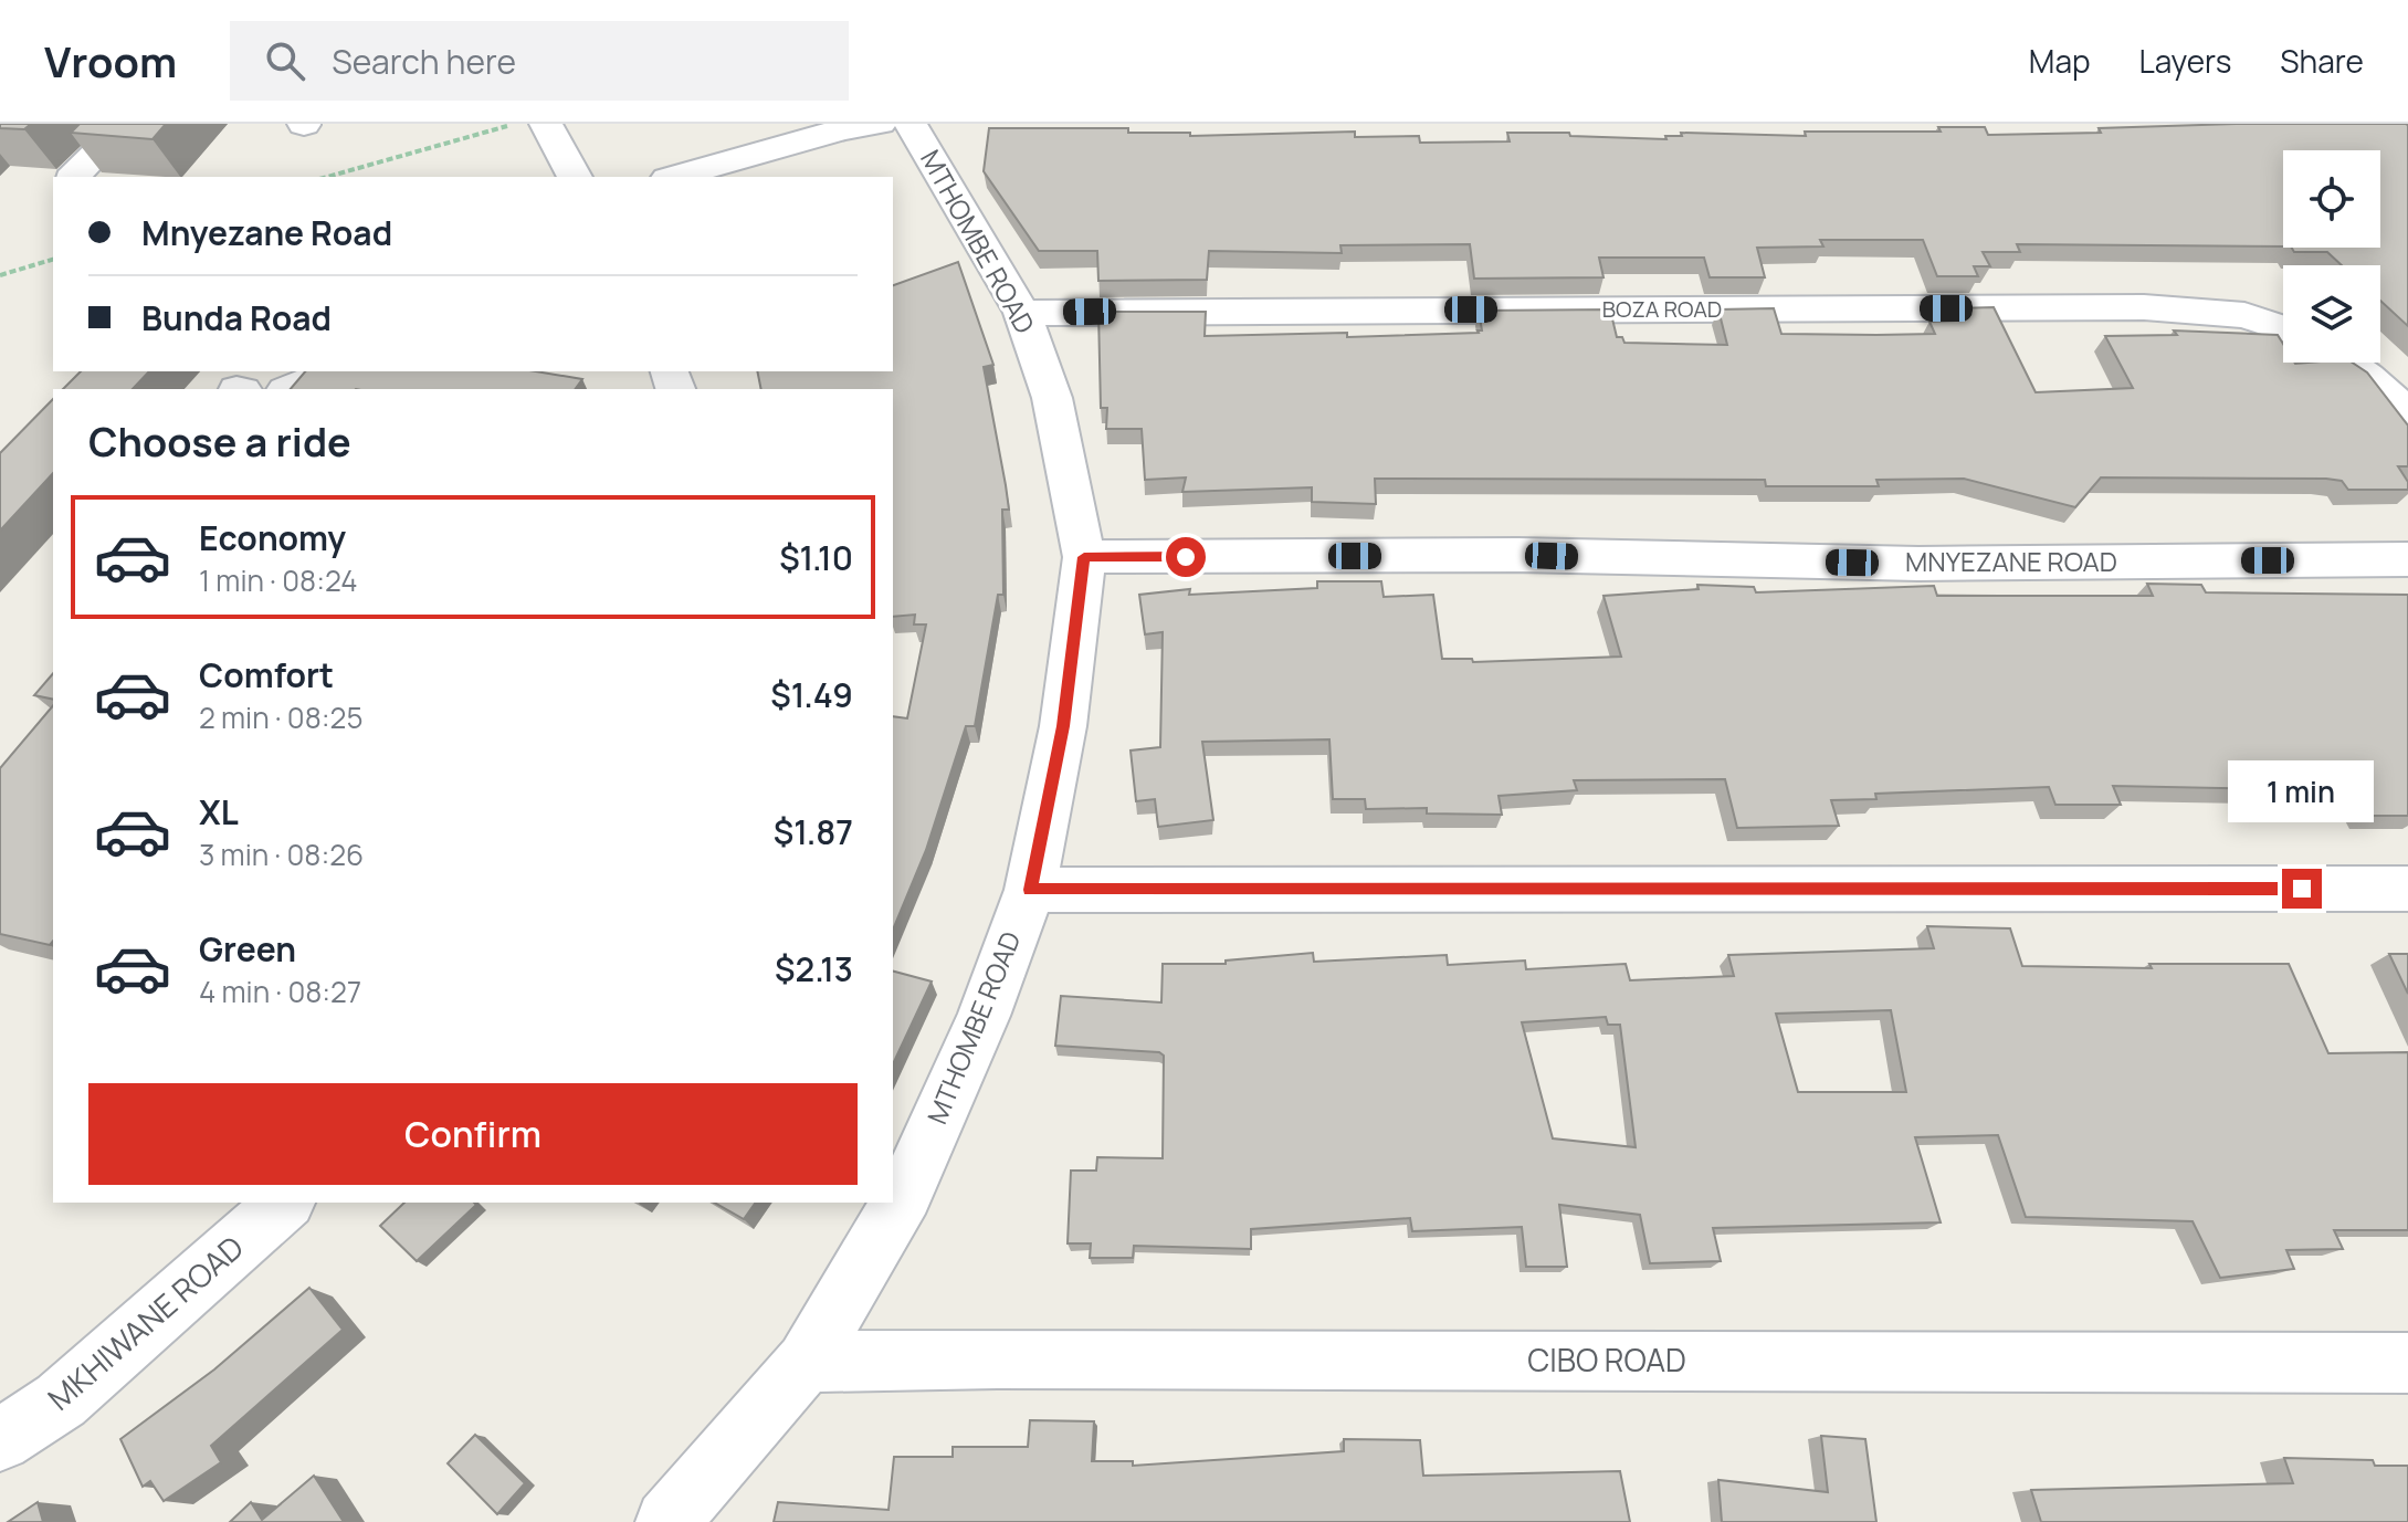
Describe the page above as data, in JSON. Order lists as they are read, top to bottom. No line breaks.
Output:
{"streets":{"street":["MTHOMBE ROAD","BOZA ROAD","MNYEZANE ROAD","MKHIWANE ROAD","CIBO ROAD"]},"crossings":[["MTHOMBE ROAD","BOZA ROAD"],["MTHOMBE ROAD","MNYEZANE ROAD"],["MTHOMBE ROAD","CIBO ROAD"]],"page":{"header":"Vroom","search":"Search here","nav":["Map","Layers","Share"],"banner":["Mnyezane Road","Bunda Road"],"heading":"Choose a ride","list":[{"name":"Economy","note":"1 min · 08:24","value":"$1.10"},{"name":"Comfort","note":"2 min · 08:25","value":"$1.49"},{"name":"XL","note":"3 min · 08:26","value":"$1.87"},{"name":"Green","note":"4 min · 08:27","value":"$2.13"}],"bubble":"1 min","buttons":"Confirm"}}
